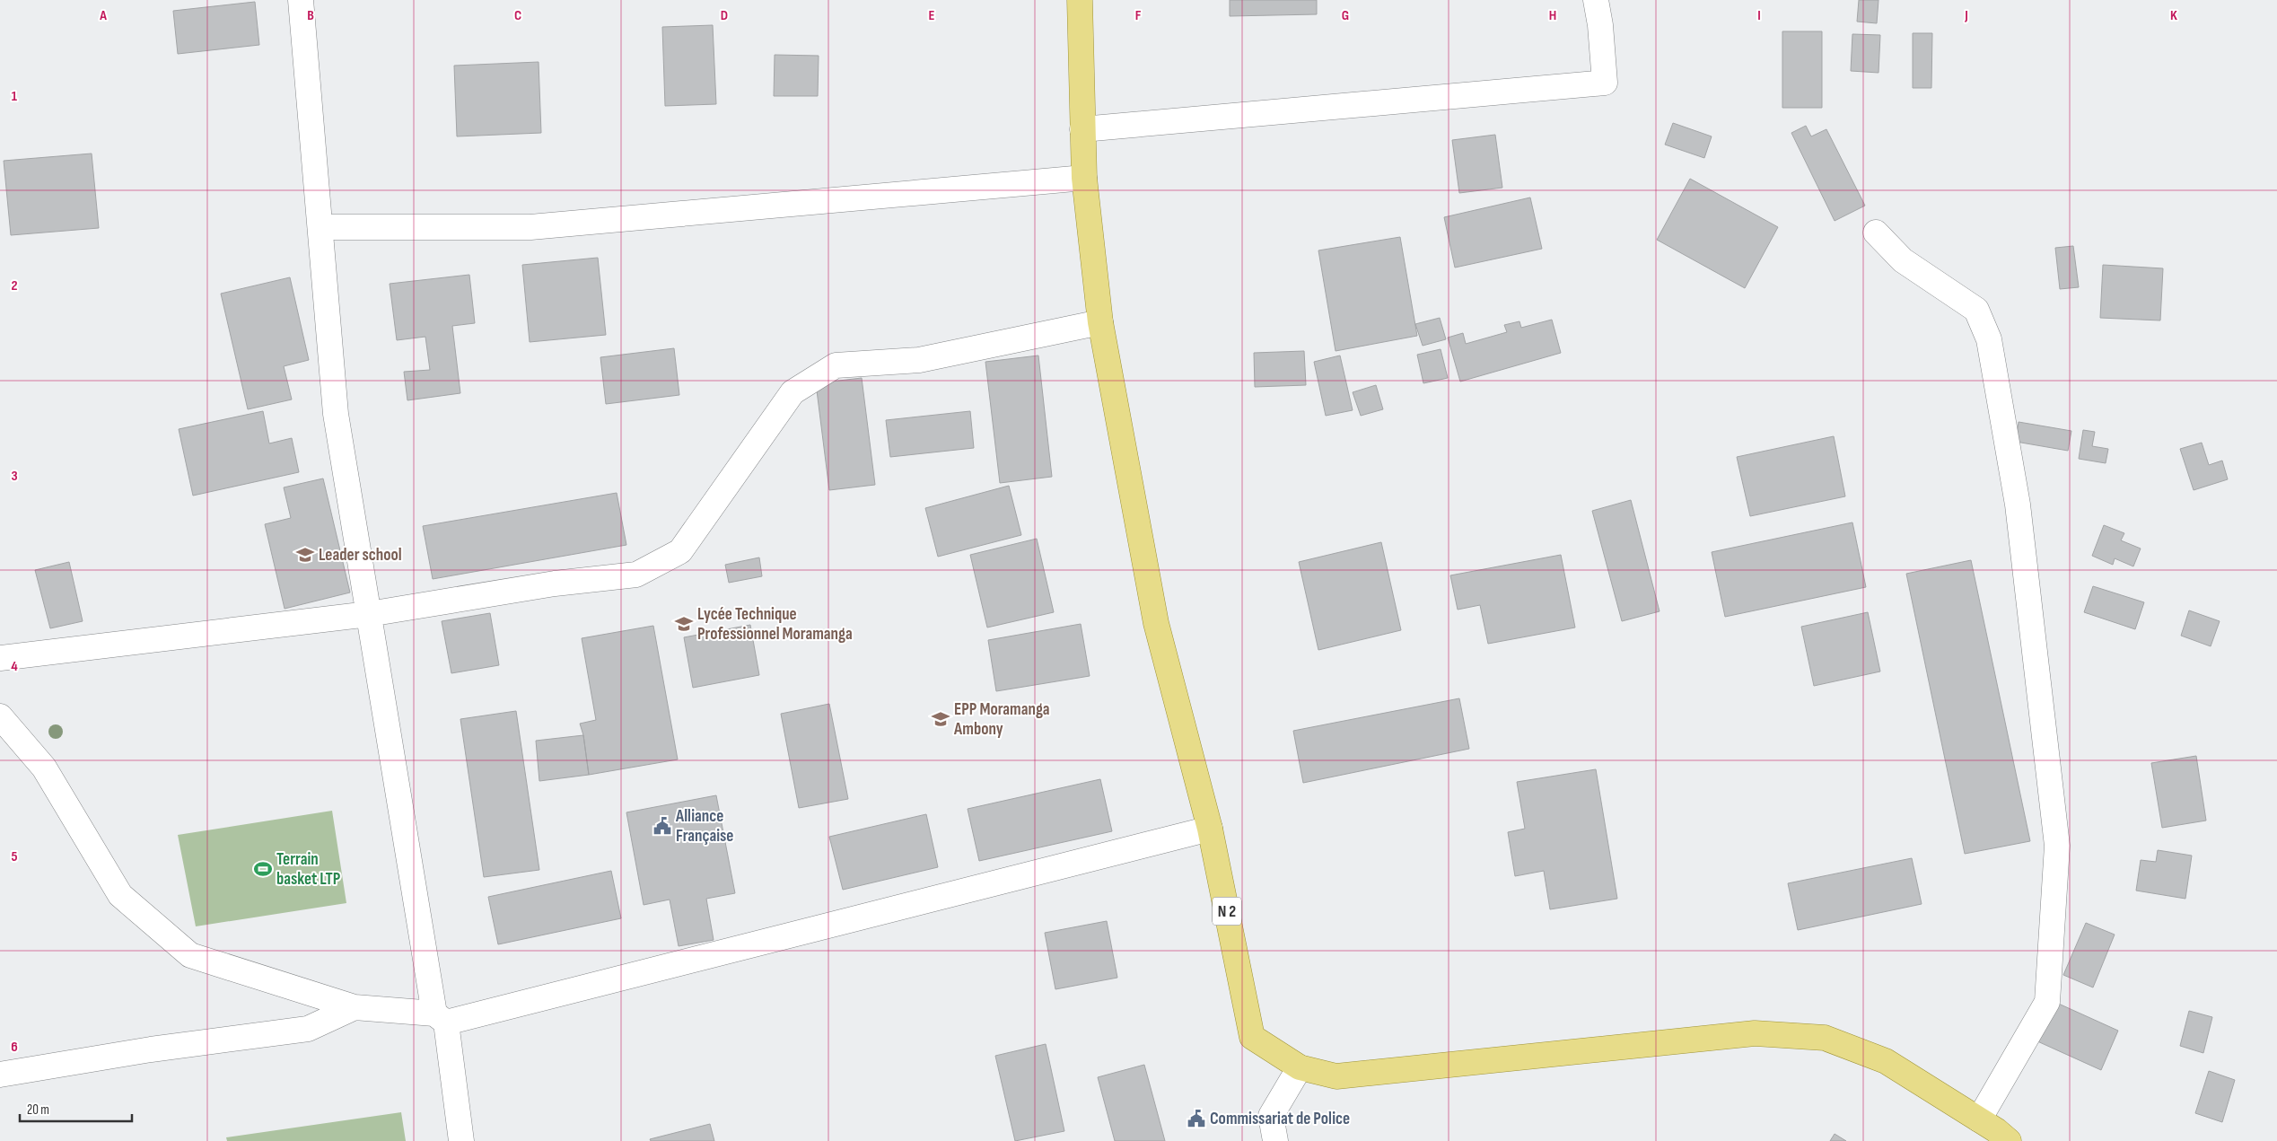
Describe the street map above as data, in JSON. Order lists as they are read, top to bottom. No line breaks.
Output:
{"streets":{"main road":["N 2"]},"places":{"school or university":["Leader school","Lycée Technique Professionnel Moramanga","EPP Moramanga Ambony"],"public building":["Alliance Française","Commissariat de Police"],"sports":["Terrain basket LTP"]},"scale_bar":"20 m","grid":{"columns":["A","B","C","D","E","F","G","H","I","J","K"],"rows":["1","2","3","4","5","6"]}}
